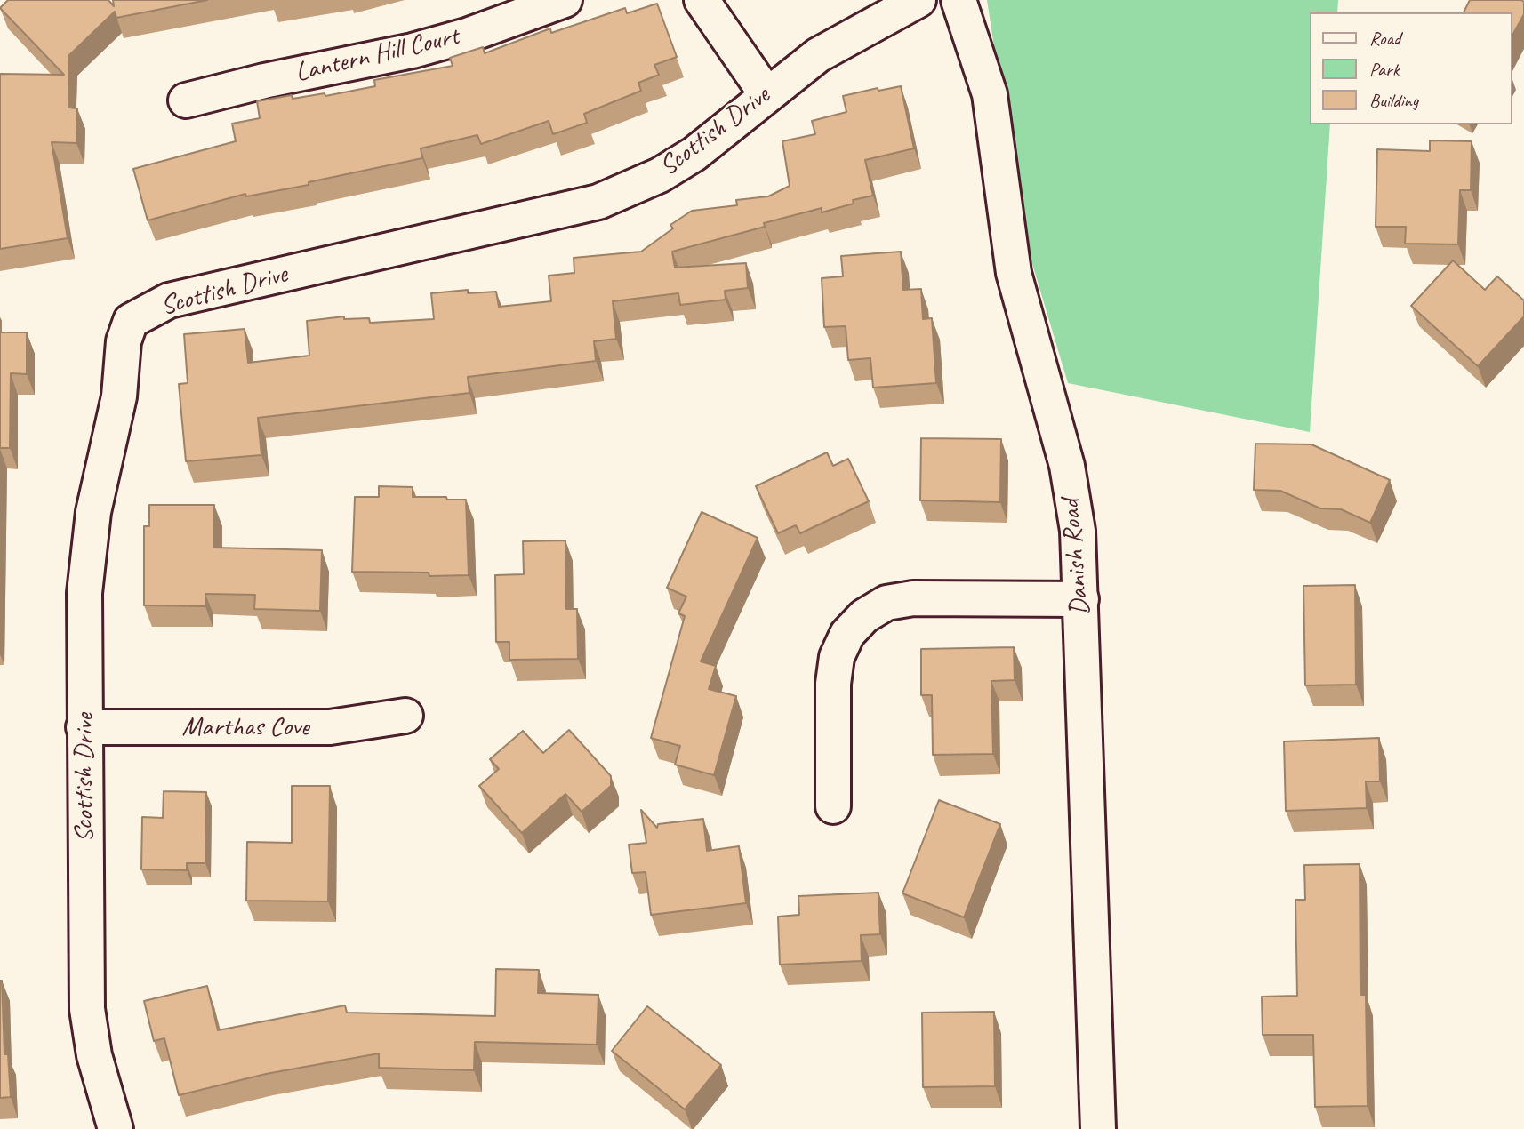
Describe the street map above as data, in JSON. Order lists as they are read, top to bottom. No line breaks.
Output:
{"streets":{"street":["Lantern Hill Court","Scottish Drive","Danish Road","Marthas Cove"]},"crossings":[["Scottish Drive","Marthas Cove"]],"legend":["Road","Park","Building"]}
